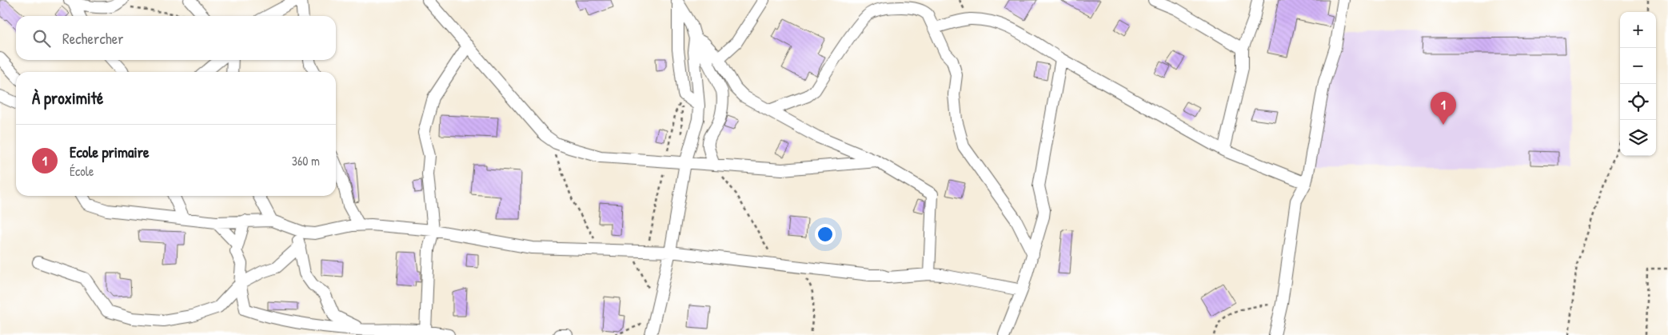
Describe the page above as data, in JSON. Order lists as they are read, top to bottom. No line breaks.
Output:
{"page":{"map_buttons":["+","−"],"search":"Rechercher","heading":"À proximité","pins":"1","list":[{"mark":"1","name":"Ecole primaire","note":"École","value":"360 m"}]}}
